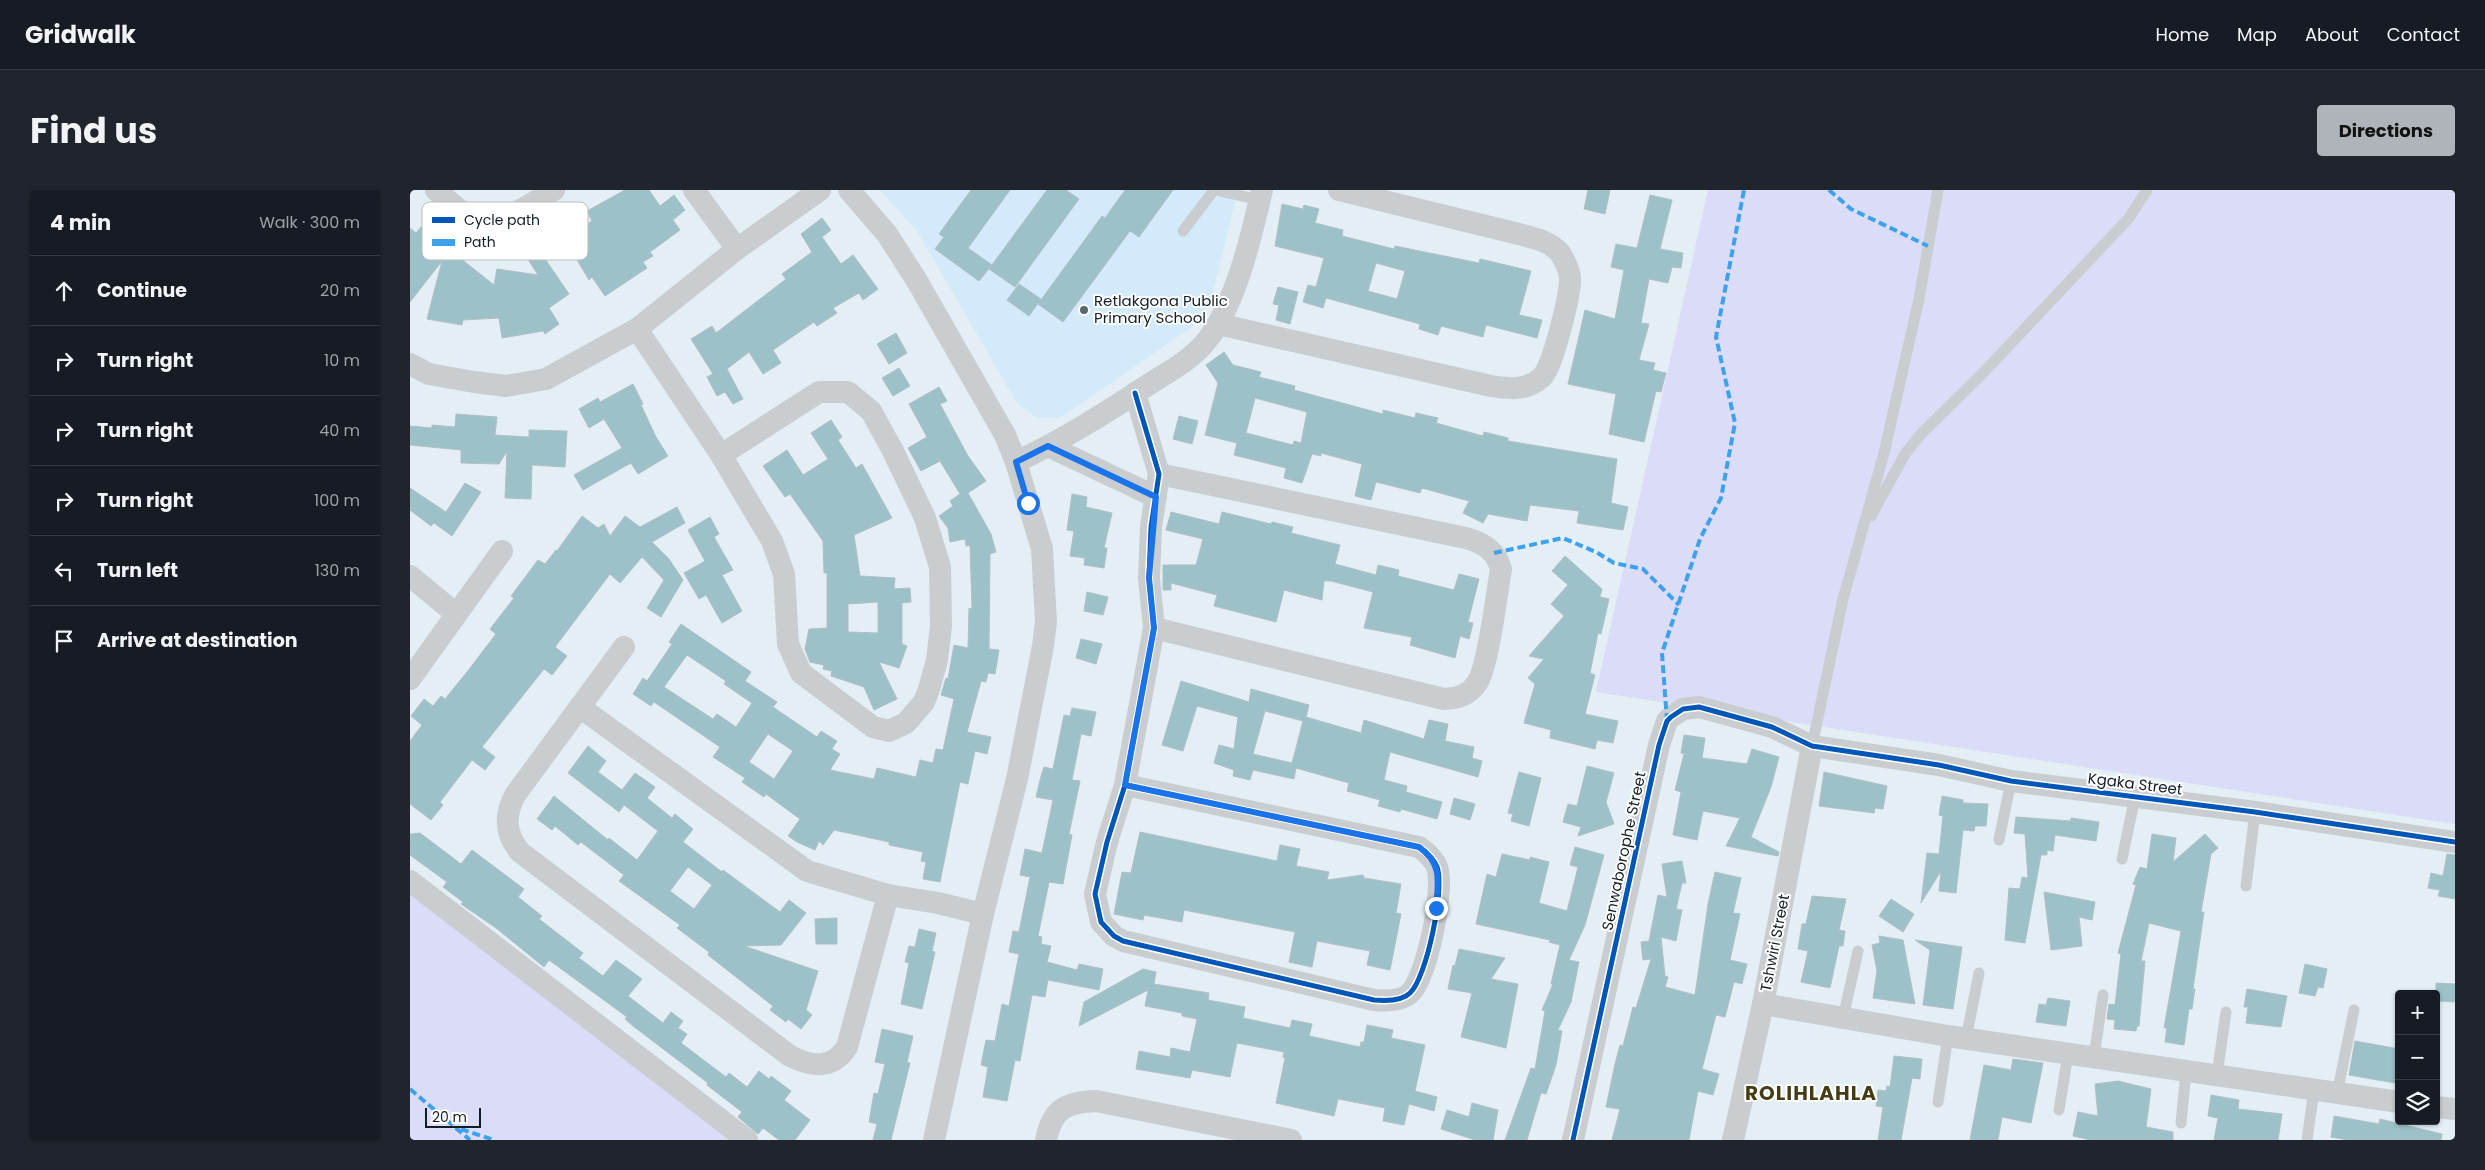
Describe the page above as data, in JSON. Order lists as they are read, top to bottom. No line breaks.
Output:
{"streets":{"street":["Kgaka Street","Senwaborophe Street","Tshwiri Street"]},"crossings":[["Kgaka Street","Senwaborophe Street"],["Kgaka Street","Tshwiri Street"],["Senwaborophe Street","Tshwiri Street"]],"districts":["ROLIHLAHLA"],"places":["Retlakgona Public Primary School"],"legend":["Cycle path","Path"],"scale_bar":"20 m","page":{"header":"Gridwalk","nav":["Home","Map","About","Contact"],"title":"Find us","buttons":"Directions","heading":["4 min","Walk · 300 m"],"list":[["Continue","20 m"],["Turn right","10 m"],["Turn right","40 m"],["Turn right","100 m"],["Turn left","130 m"],"Arrive at destination"],"map_buttons":["+","−"],"scale":"20 m"}}
